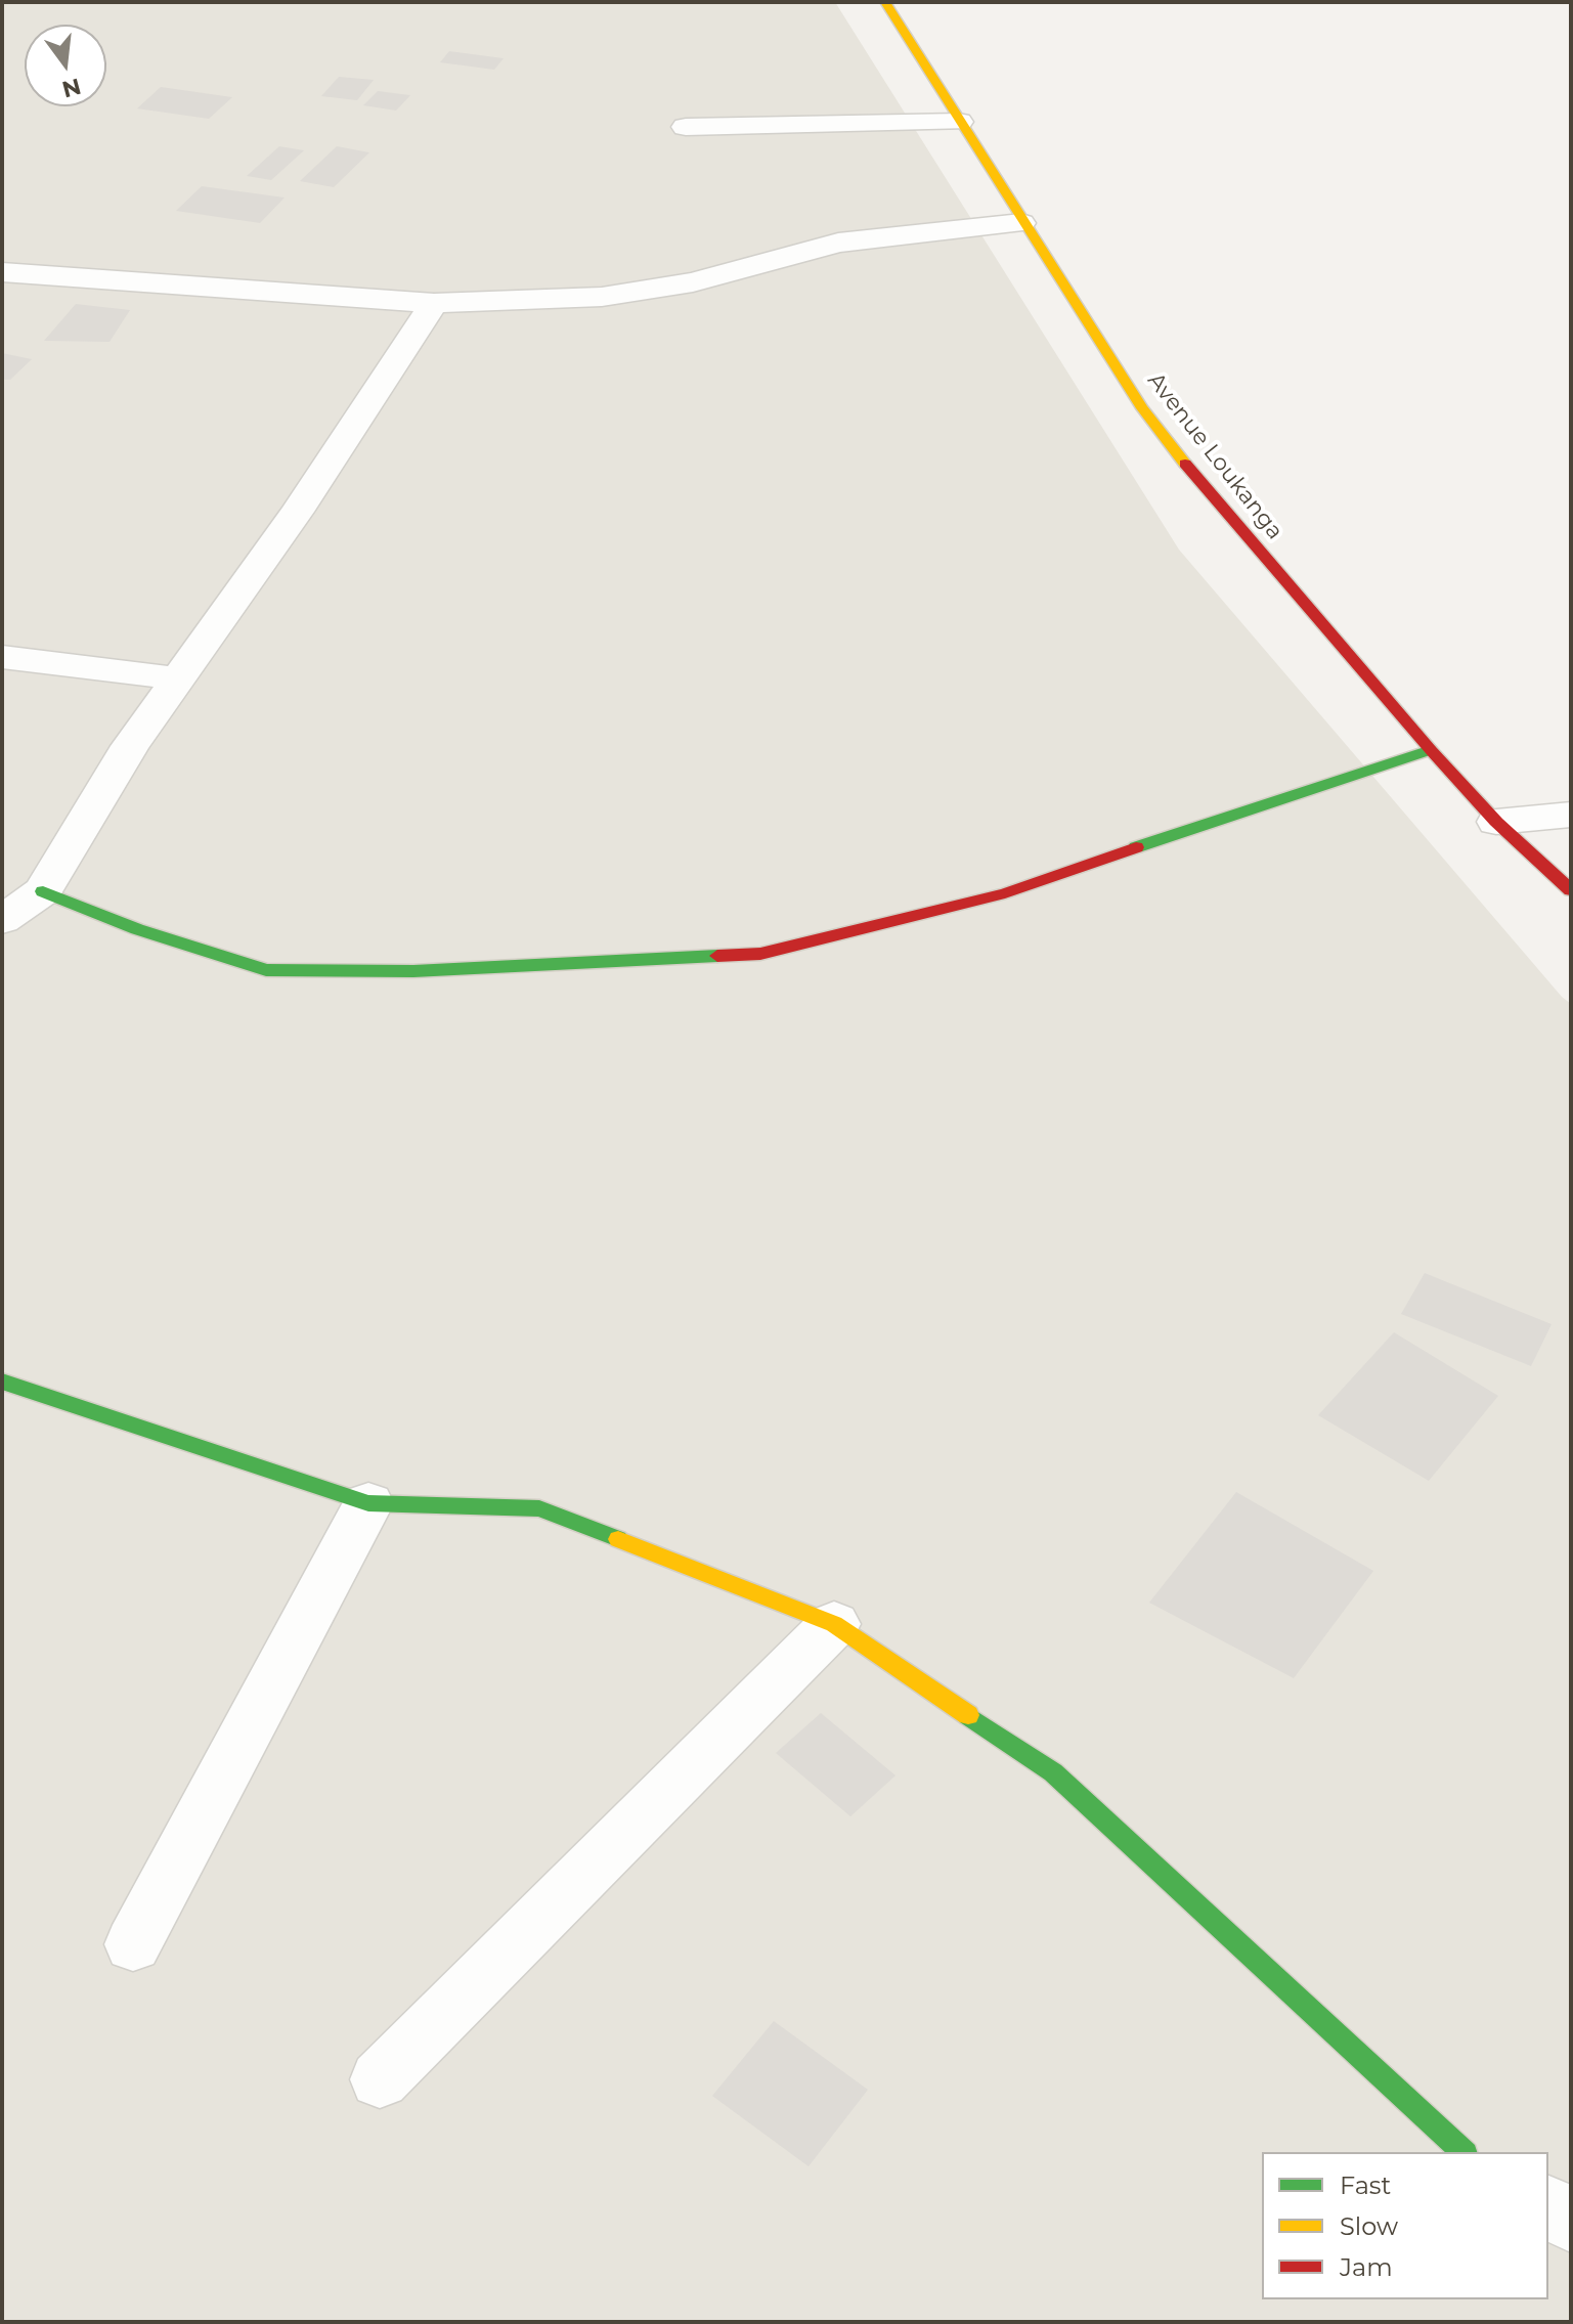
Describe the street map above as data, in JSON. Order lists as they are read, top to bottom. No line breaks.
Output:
{"streets":{"street":["Avenue Loukanga"]},"legend":["Fast","Slow","Jam"],"north":"bottom"}
